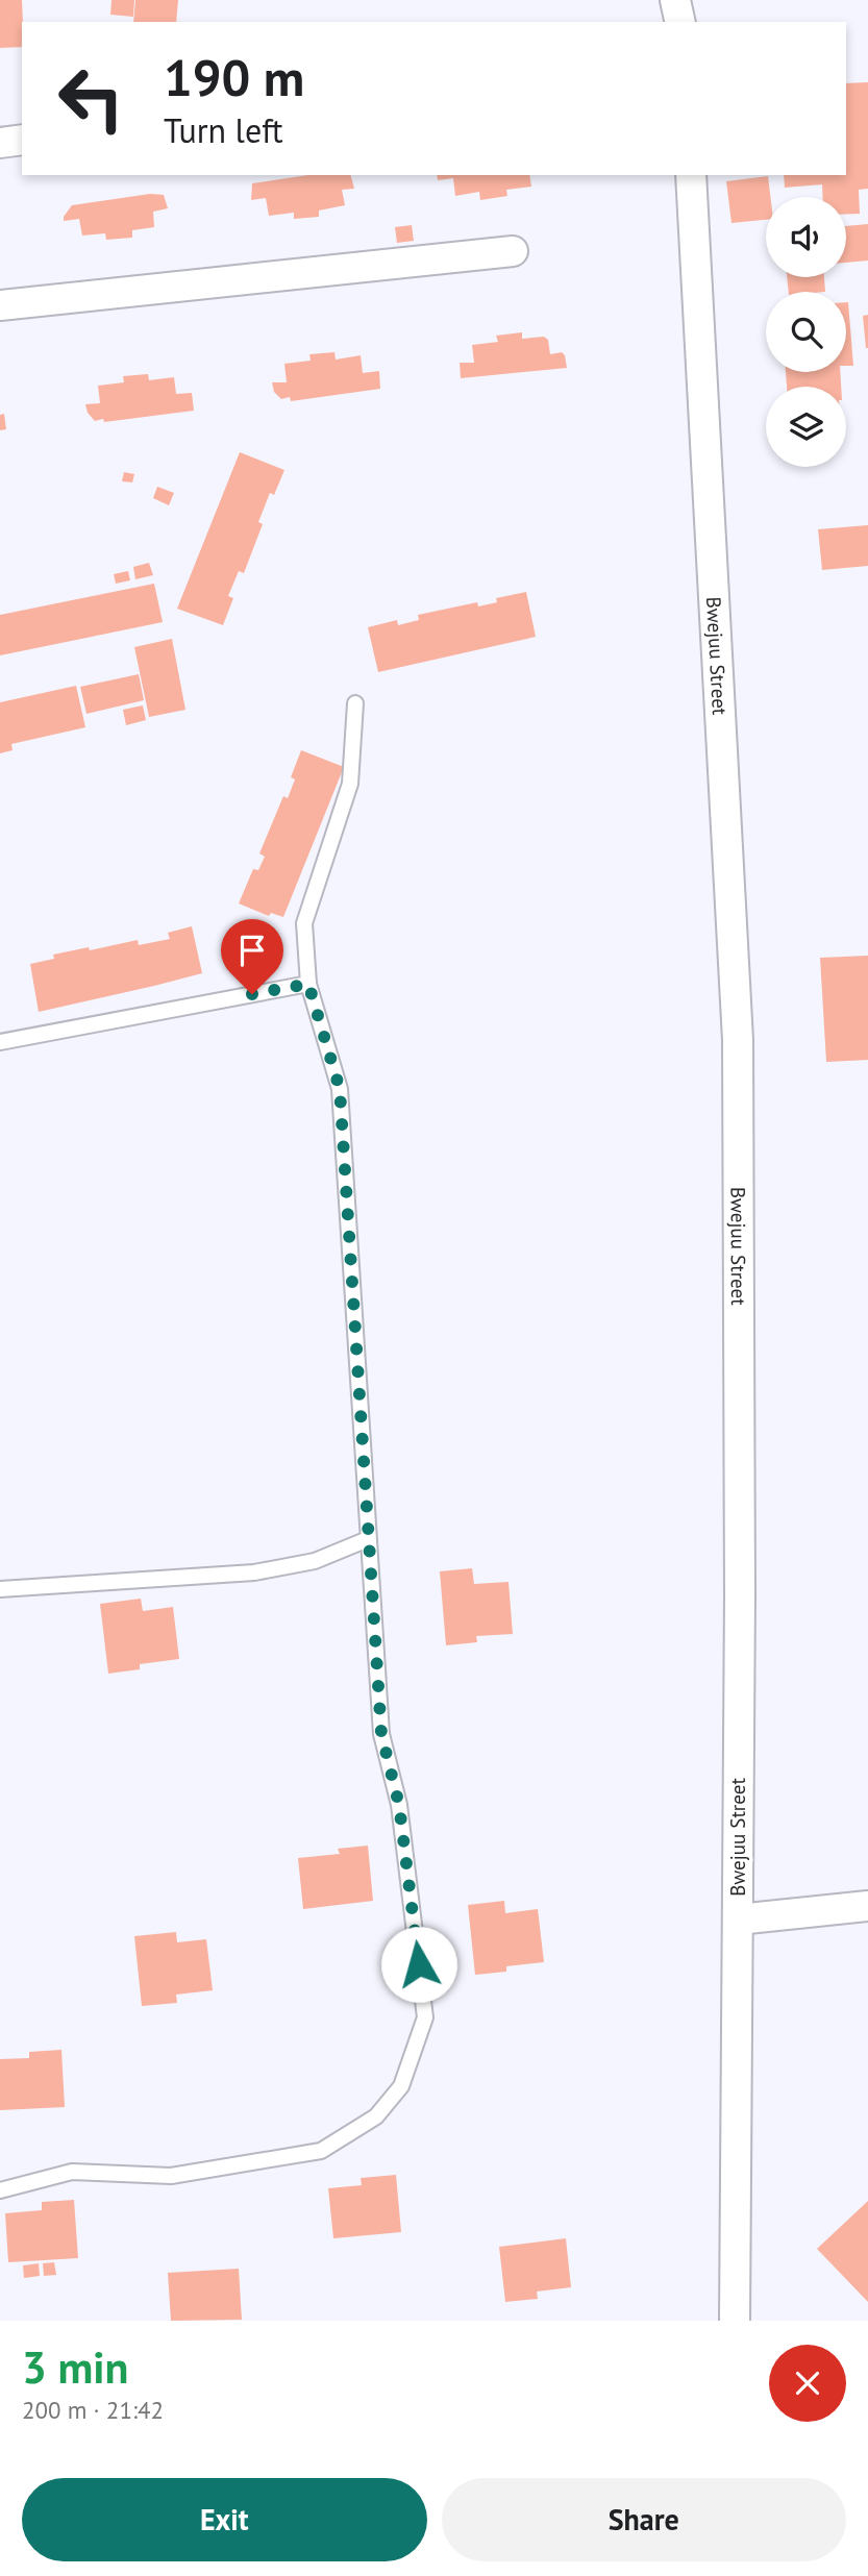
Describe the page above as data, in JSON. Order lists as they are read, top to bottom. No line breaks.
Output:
{"streets":{"street":["Bwejuu Street"]},"page":{"turn":["190 m","Turn left"],"heading":["3 min","200 m · 21:42"],"buttons":["Exit","Share"]}}
